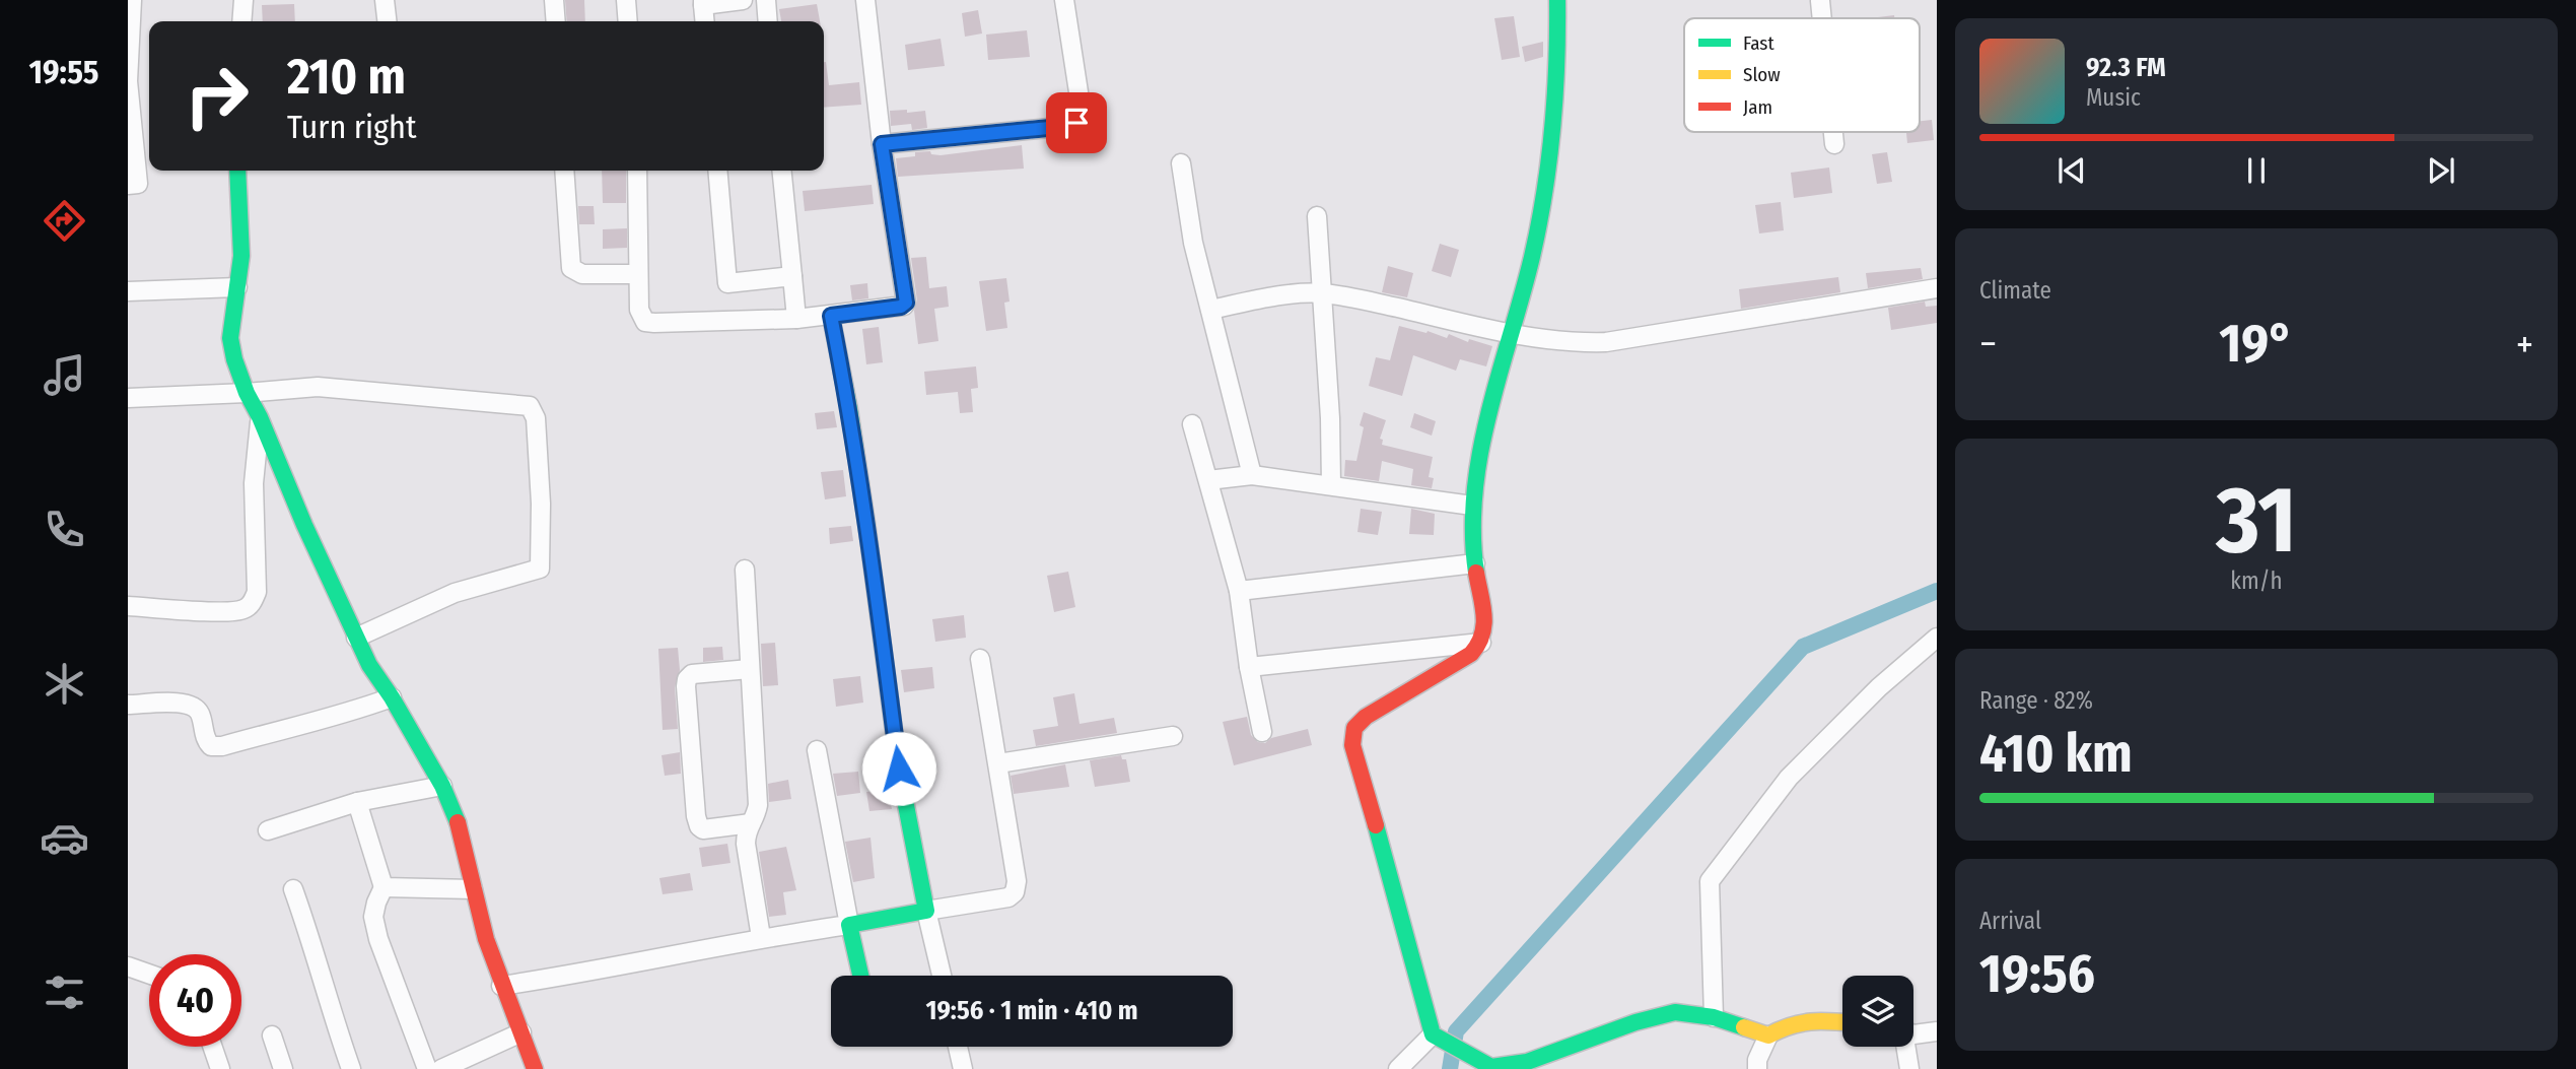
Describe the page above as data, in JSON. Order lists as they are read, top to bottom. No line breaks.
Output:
{"legend":["Fast","Slow","Jam"],"page":{"tabs":"19:55","turn":["210 m","Turn right"],"song":["92.3 FM","Music"],"tile":["Climate",["31","km/h"],["Range · 82%","410 km"],["Arrival","19:56"]],"heat":["−","19°","+"],"limit":"40","trip":"19:56 · 1 min · 410 m"}}
